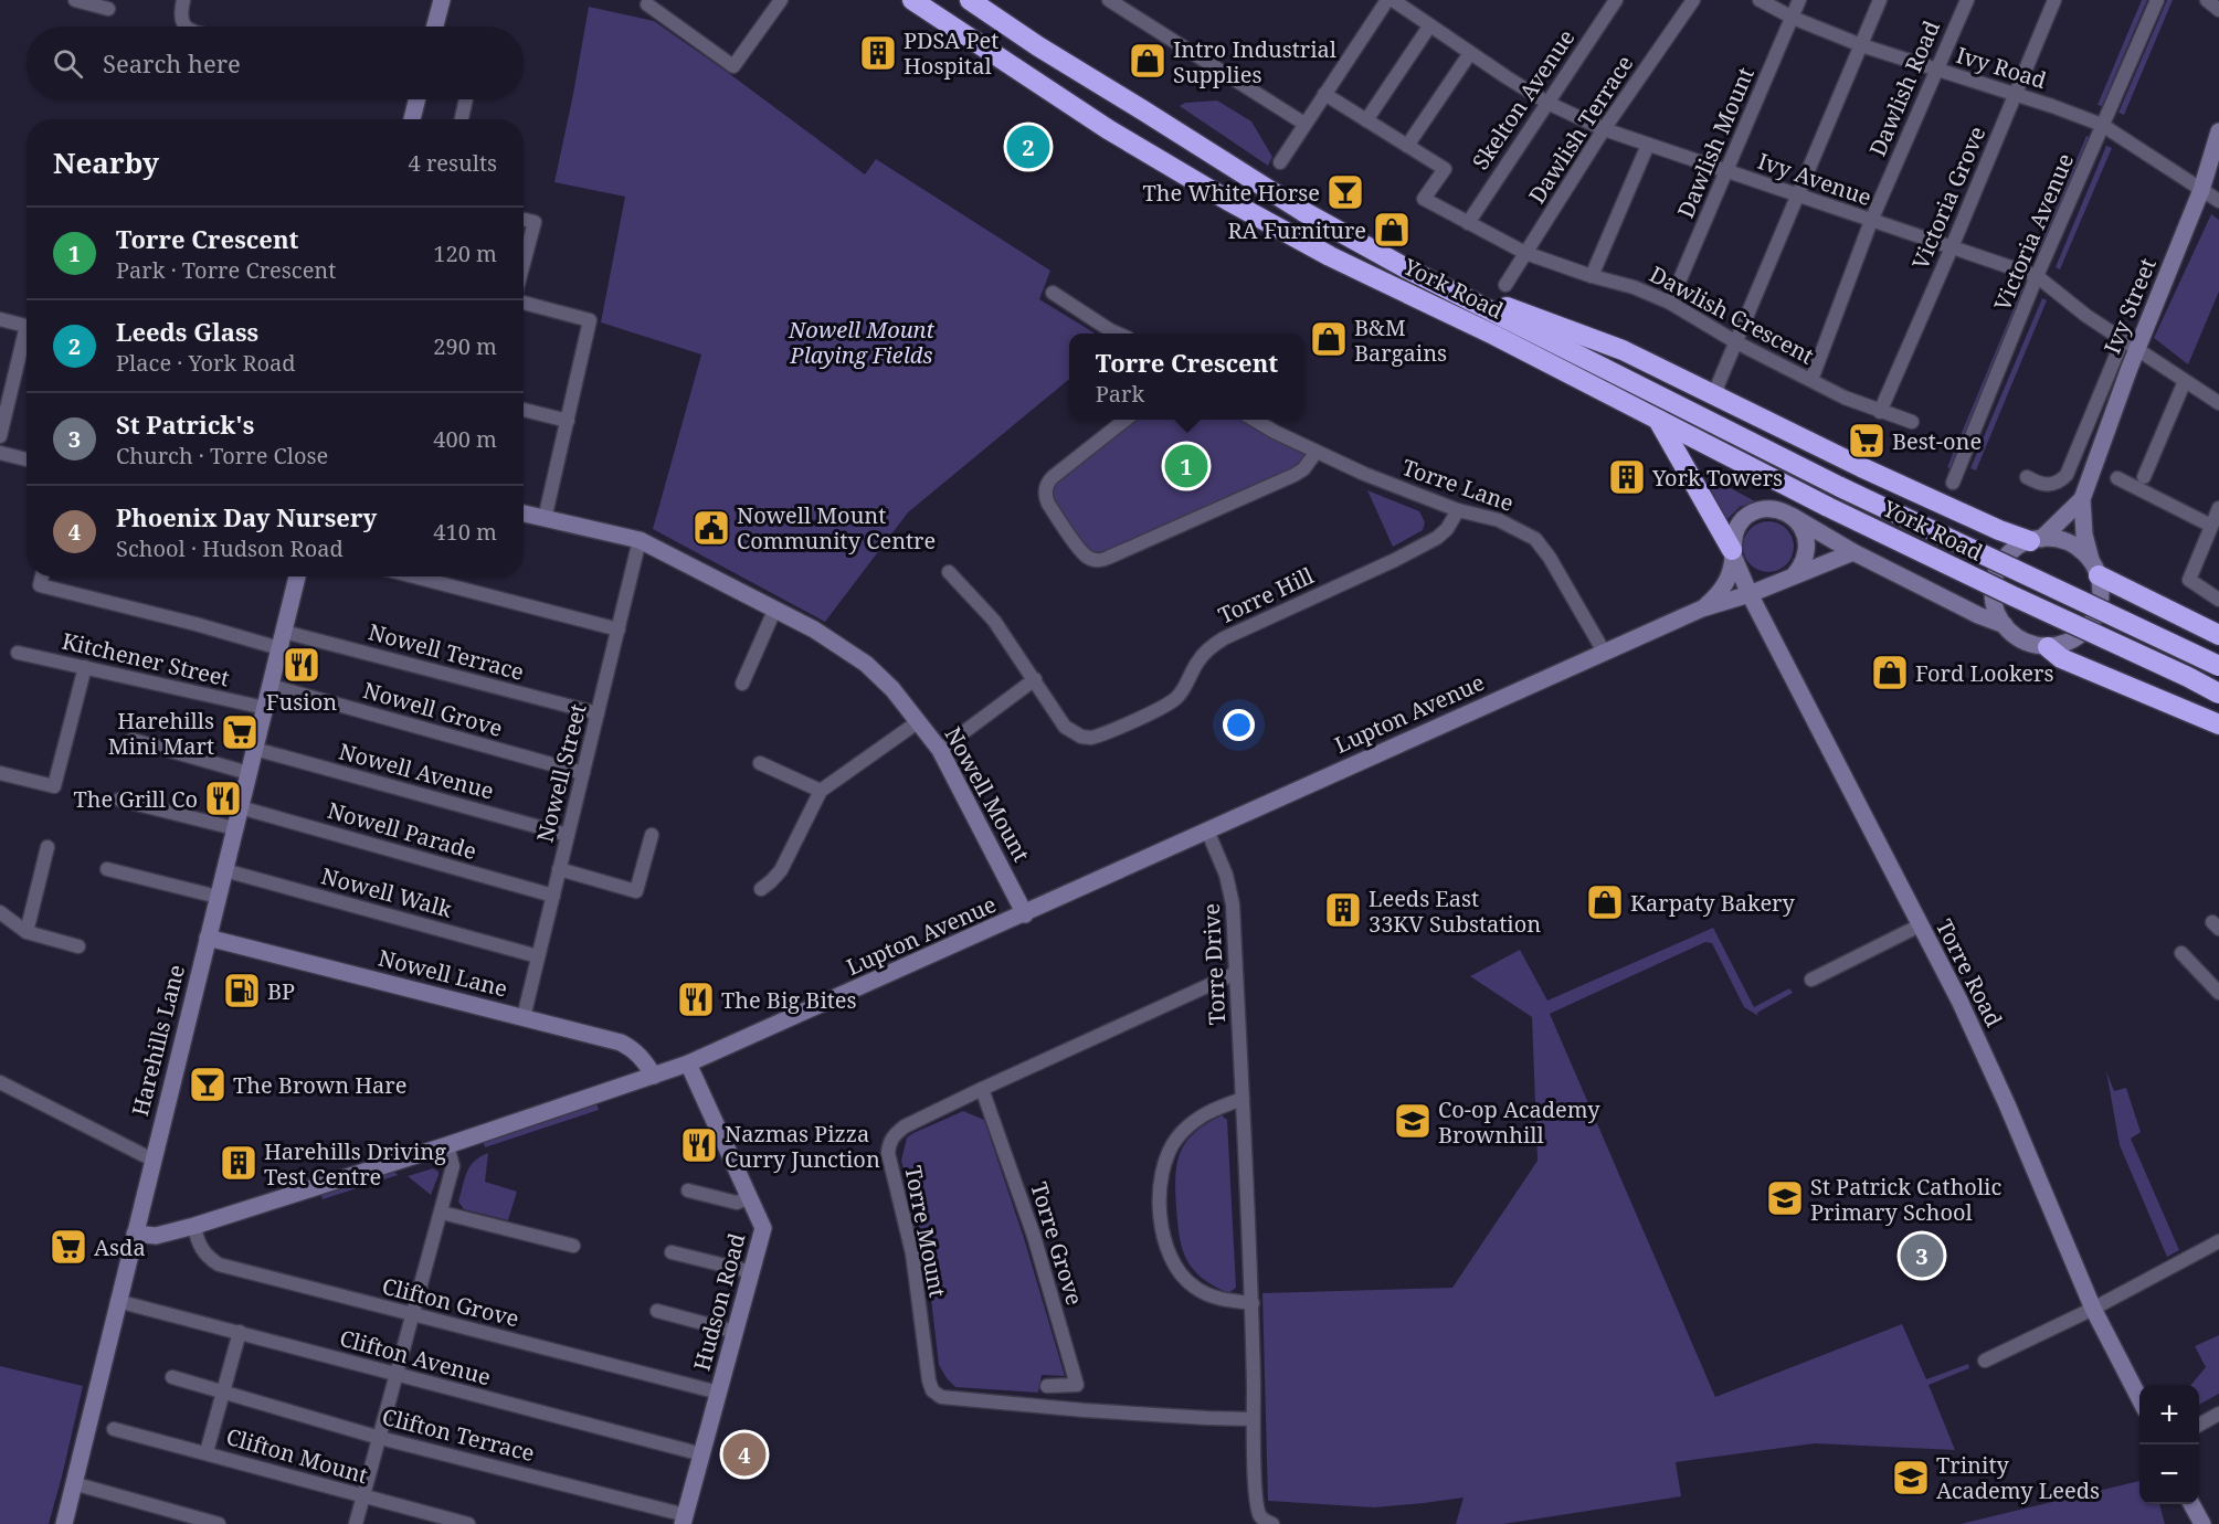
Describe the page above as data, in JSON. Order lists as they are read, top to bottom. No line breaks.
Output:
{"streets":{"highway":["York Road"],"street":["Ivy Road","Dawlish Road","Skelton Avenue","Dawlish Terrace","Dawlish Mount","Ivy Avenue","Victoria Grove","Victoria Avenue","Ivy Street","Dawlish Crescent","Torre Lane","Torre Hill","Nowell Terrace","Kitchener Street","Nowell Grove","Lupton Avenue","Nowell Avenue","Nowell Street","Nowell Mount","Nowell Parade","Nowell Walk","Torre Drive","Nowell Lane","Torre Road","Harehills Lane","Torre Mount","Torre Grove","Clifton Grove","Hudson Road","Clifton Avenue","Clifton Terrace","Clifton Mount"]},"crossings":[["Ivy Road","Dawlish Road"],["Ivy Road","Dawlish Mount"],["Ivy Road","Victoria Grove"],["Ivy Road","Victoria Avenue"],["Ivy Road","Ivy Street"],["Dawlish Road","Ivy Avenue"],["Dawlish Road","Dawlish Crescent"],["Skelton Avenue","Ivy Avenue"],["Skelton Avenue","Dawlish Crescent"],["Dawlish Terrace","Ivy Avenue"],["Dawlish Terrace","Dawlish Crescent"],["Dawlish Mount","Ivy Avenue"],["Dawlish Mount","Dawlish Crescent"],["Ivy Avenue","Victoria Grove"],["Ivy Avenue","Victoria Avenue"],["Ivy Avenue","Ivy Street"],["Victoria Grove","Dawlish Crescent"],["York Road","Ivy Street"],["Torre Lane","Torre Hill"],["Torre Lane","Lupton Avenue"],["Nowell Terrace","Nowell Street"],["Nowell Terrace","Harehills Lane"],["Kitchener Street","Harehills Lane"],["Nowell Grove","Nowell Street"],["Nowell Grove","Harehills Lane"],["Lupton Avenue","Nowell Mount"],["Lupton Avenue","Torre Drive"],["Lupton Avenue","Nowell Lane"],["Lupton Avenue","Torre Road"],["Lupton Avenue","Harehills Lane"],["Lupton Avenue","Clifton Grove"],["Lupton Avenue","Hudson Road"],["Nowell Avenue","Nowell Street"],["Nowell Avenue","Harehills Lane"],["Nowell Street","Nowell Mount"],["Nowell Street","Nowell Parade"],["Nowell Street","Nowell Walk"],["Nowell Street","Nowell Lane"],["Nowell Parade","Harehills Lane"],["Nowell Walk","Harehills Lane"],["Torre Drive","Torre Mount"],["Nowell Lane","Harehills Lane"],["Harehills Lane","Clifton Avenue"],["Torre Mount","Torre Grove"],["Clifton Grove","Hudson Road"],["Hudson Road","Clifton Avenue"],["Hudson Road","Clifton Terrace"]],"parks":["Nowell Mount Playing Fields"],"places":{"building":["PDSA Pet Hospital","York Towers","Leeds East 33KV Substation","Harehills Driving Test Centre"],"shop":["Intro Industrial Supplies","RA Furniture","B&M Bargains","Ford Lookers","Karpaty Bakery"],"bar":["The White Horse","The Brown Hare"],"supermarket":["Best-one","Harehills Mini Mart","Asda"],"public building":["Nowell Mount Community Centre"],"restaurant":["Fusion","The Grill Co","The Big Bites","Nazmas Pizza Curry Junction"],"fuel station":["BP"],"school or university":["Co-op Academy Brownhill","St Patrick Catholic Primary School","Trinity Academy Leeds"]},"page":{"search":"Search here","heading":["Nearby","4 results"],"pins":["2","1","3","4"],"list":[{"mark":"1","name":"Torre Crescent","note":"Park · Torre Crescent","value":"120 m"},{"mark":"2","name":"Leeds Glass","note":"Place · York Road","value":"290 m"},{"mark":"3","name":"St Patrick's","note":"Church · Torre Close","value":"400 m"},{"mark":"4","name":"Phoenix Day Nursery","note":"School · Hudson Road","value":"410 m"}],"popup":["Torre Crescent","Park"],"map_buttons":["+","−"]}}
